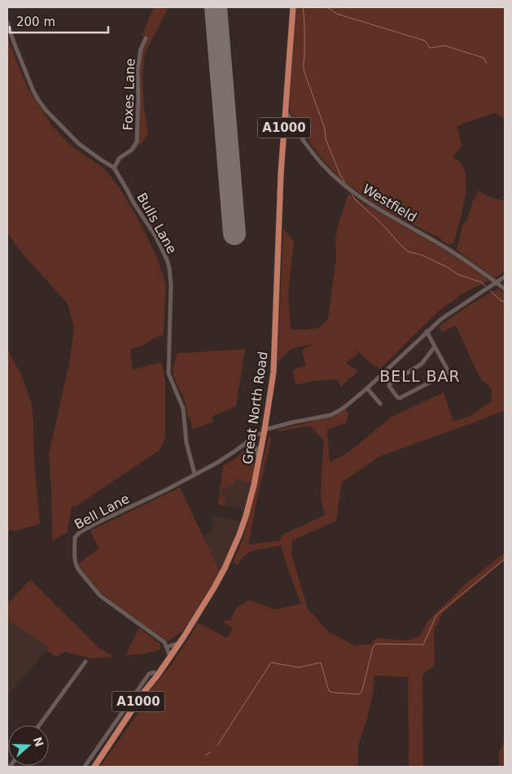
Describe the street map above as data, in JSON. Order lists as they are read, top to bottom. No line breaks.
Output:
{"streets":{"main road":["A1000","Great North Road"],"street":["Foxes Lane","Westfield","Bulls Lane","Bell Lane"]},"crossings":[["Foxes Lane","Bulls Lane"],["Westfield","Great North Road"],["Westfield","Bell Lane"],["Bulls Lane","Bell Lane"],["Great North Road","Bell Lane"]],"districts":["BELL BAR"],"scale_bar":"200 m","north":"right"}
